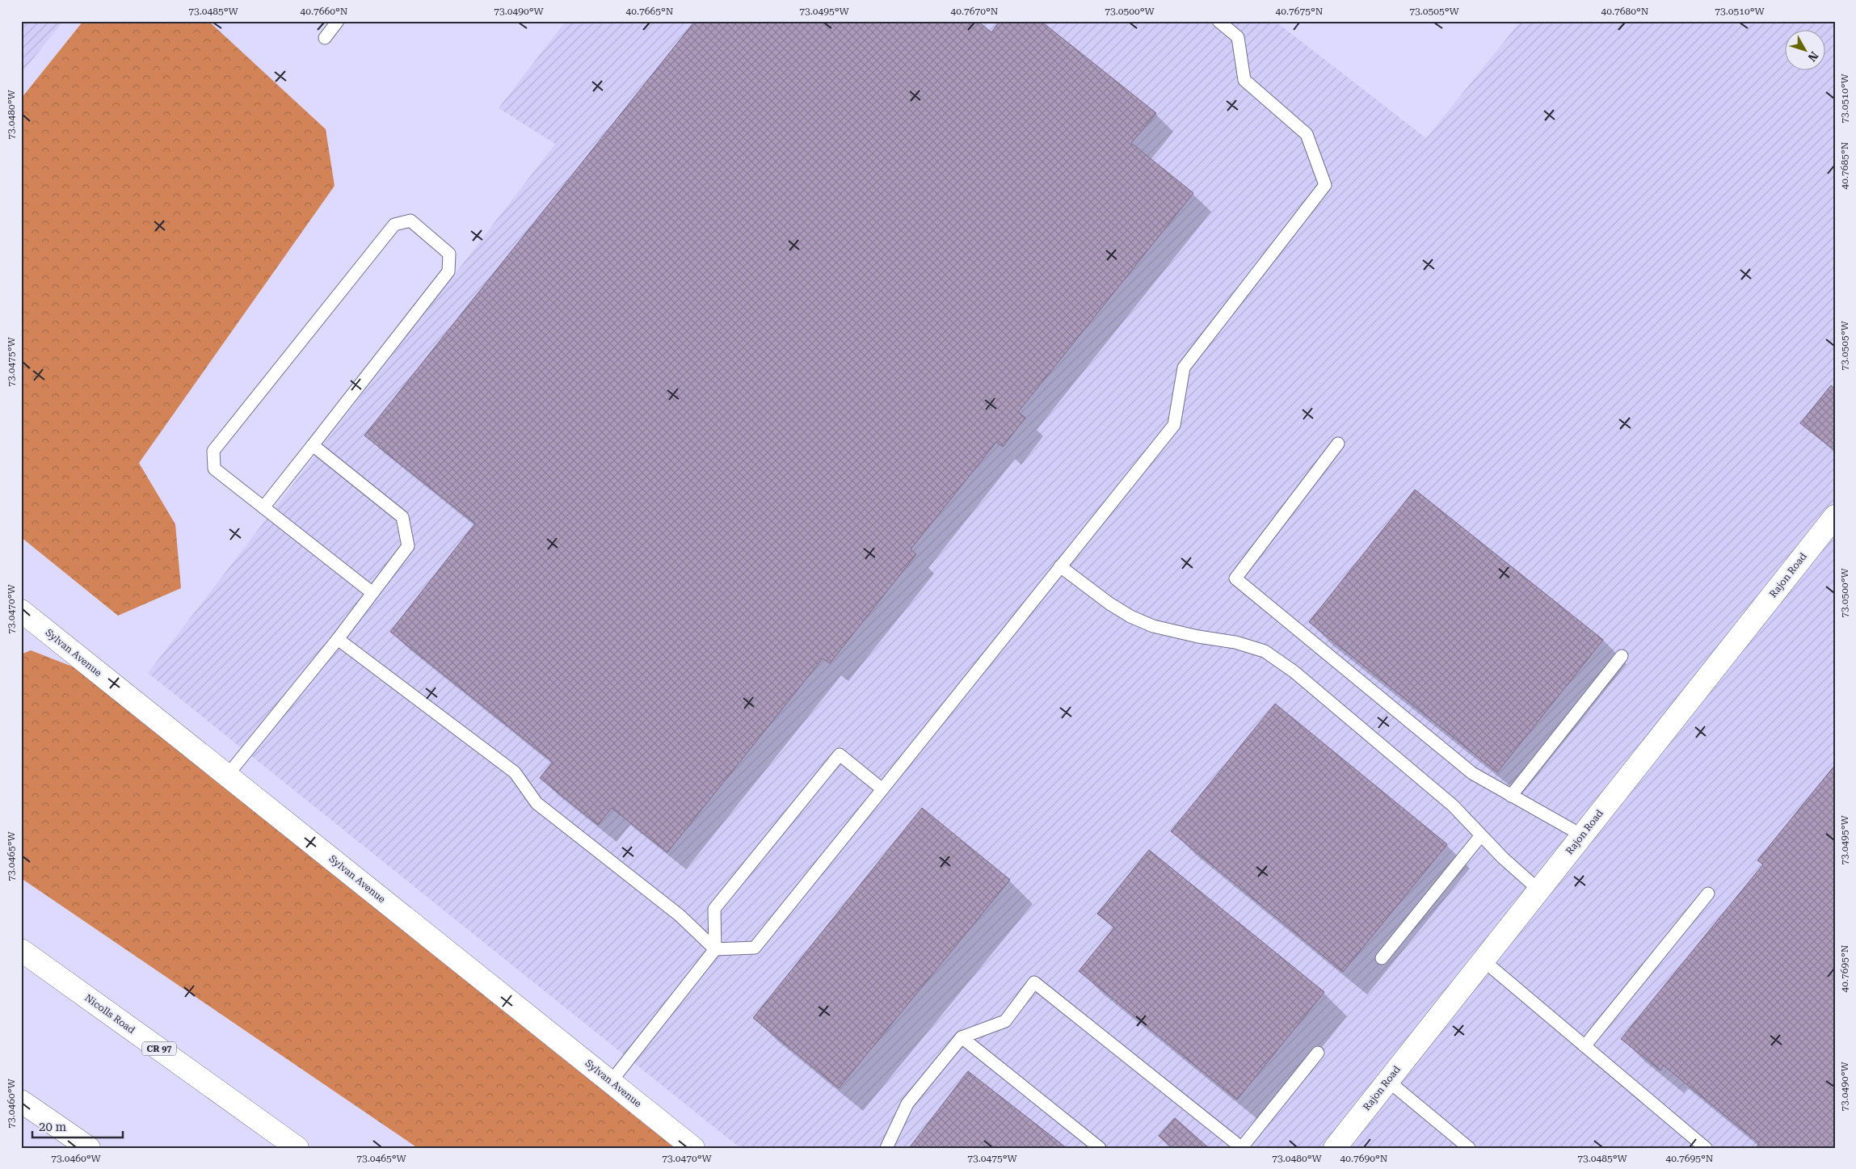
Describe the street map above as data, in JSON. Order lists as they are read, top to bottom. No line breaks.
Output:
{"streets":{"main road":["Rajon Road","Sylvan Avenue","Nicolls Road","CR 97"]},"scale_bar":"20 m","north":"bottom right","coordinates":["73.0485°W","40.7660°N","73.0490°W","40.7665°N","73.0495°W","40.7670°N","73.0500°W","40.7675°N","73.0505°W","40.7680°N","73.0510°W","73.0480°W","40.7685°N","73.0475°W","73.0470°W","73.0465°W","40.7695°N","73.0460°W","40.7690°N"]}
